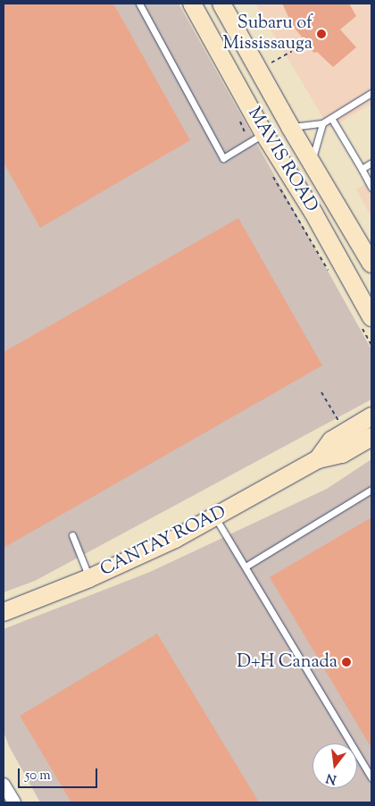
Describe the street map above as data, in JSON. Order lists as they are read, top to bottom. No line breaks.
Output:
{"streets":{"main road":["MAVIS ROAD","CANTAY ROAD"]},"places":["Subaru of Mississauga","D+H Canada"],"scale_bar":"50 m","north":"bottom"}
